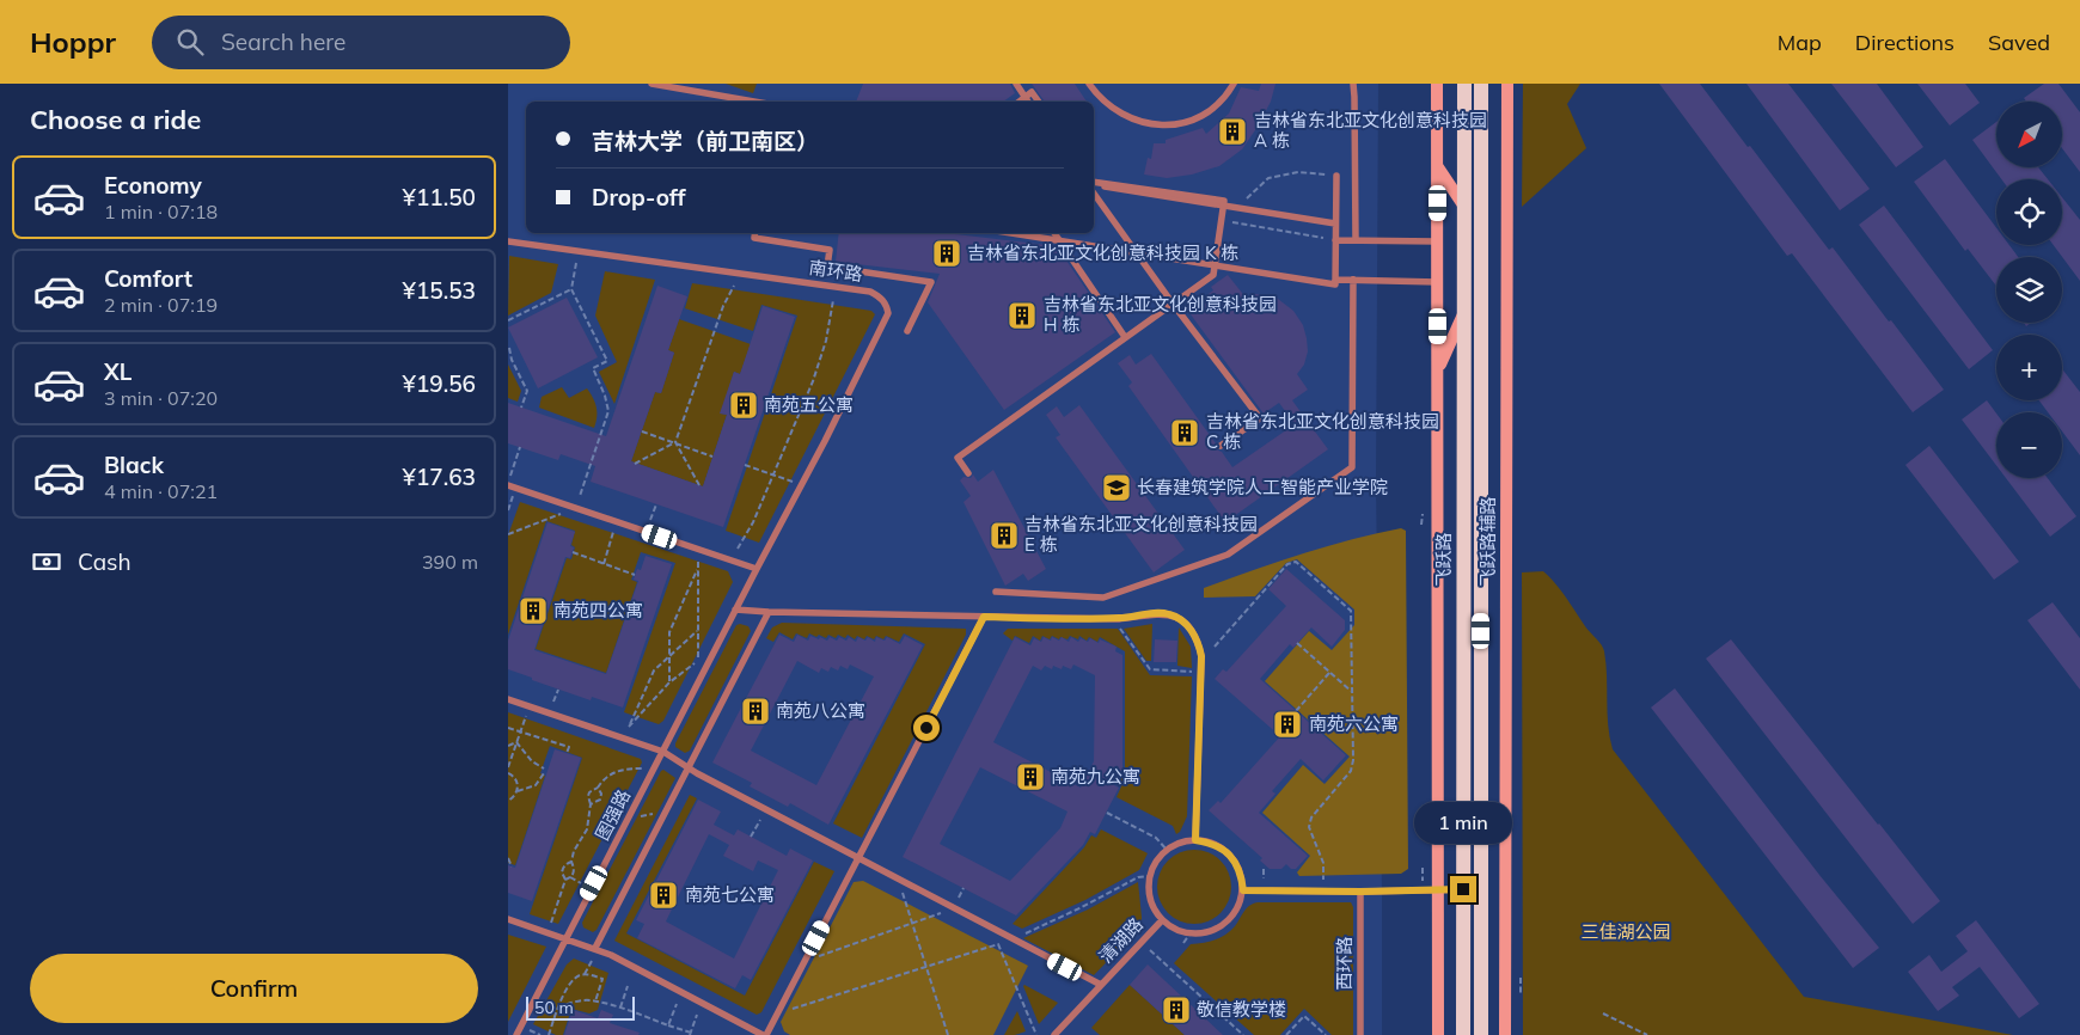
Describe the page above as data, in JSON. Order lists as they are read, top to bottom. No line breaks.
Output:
{"streets":{"main road":["飞跃路"],"street":["飞跃路辅路"],"lane":["南环路","图强路","清湖路","西环路"]},"crossings":[["南环路","图强路"]],"parks":["三佳湖公园"],"places":{"building":["吉林省东北亚文化创意科技园 A 栋","吉林省东北亚文化创意科技园 K 栋","吉林省东北亚文化创意科技园 H 栋","南苑五公寓","吉林省东北亚文化创意科技园 C 栋","吉林省东北亚文化创意科技园 E 栋","南苑四公寓","南苑八公寓","南苑六公寓","南苑九公寓","南苑七公寓","敬信教学楼"],"school or university":["长春建筑学院人工智能产业学院"]},"scale_bar":"50 m","north":"bottom left","page":{"header":"Hoppr","search":"Search here","nav":["Map","Directions","Saved"],"heading":"Choose a ride","map_buttons":["+","−"],"banner":["吉林大学（前卫南区）","Drop-off"],"list":[{"name":"Economy","note":"1 min · 07:18","value":"¥11.50"},{"name":"Comfort","note":"2 min · 07:19","value":"¥15.53"},{"name":"XL","note":"3 min · 07:20","value":"¥19.56"},{"name":"Black","note":"4 min · 07:21","value":"¥17.63"}],"pay":["Cash","390 m"],"bubble":"1 min","buttons":"Confirm","scale":"50 m"}}
